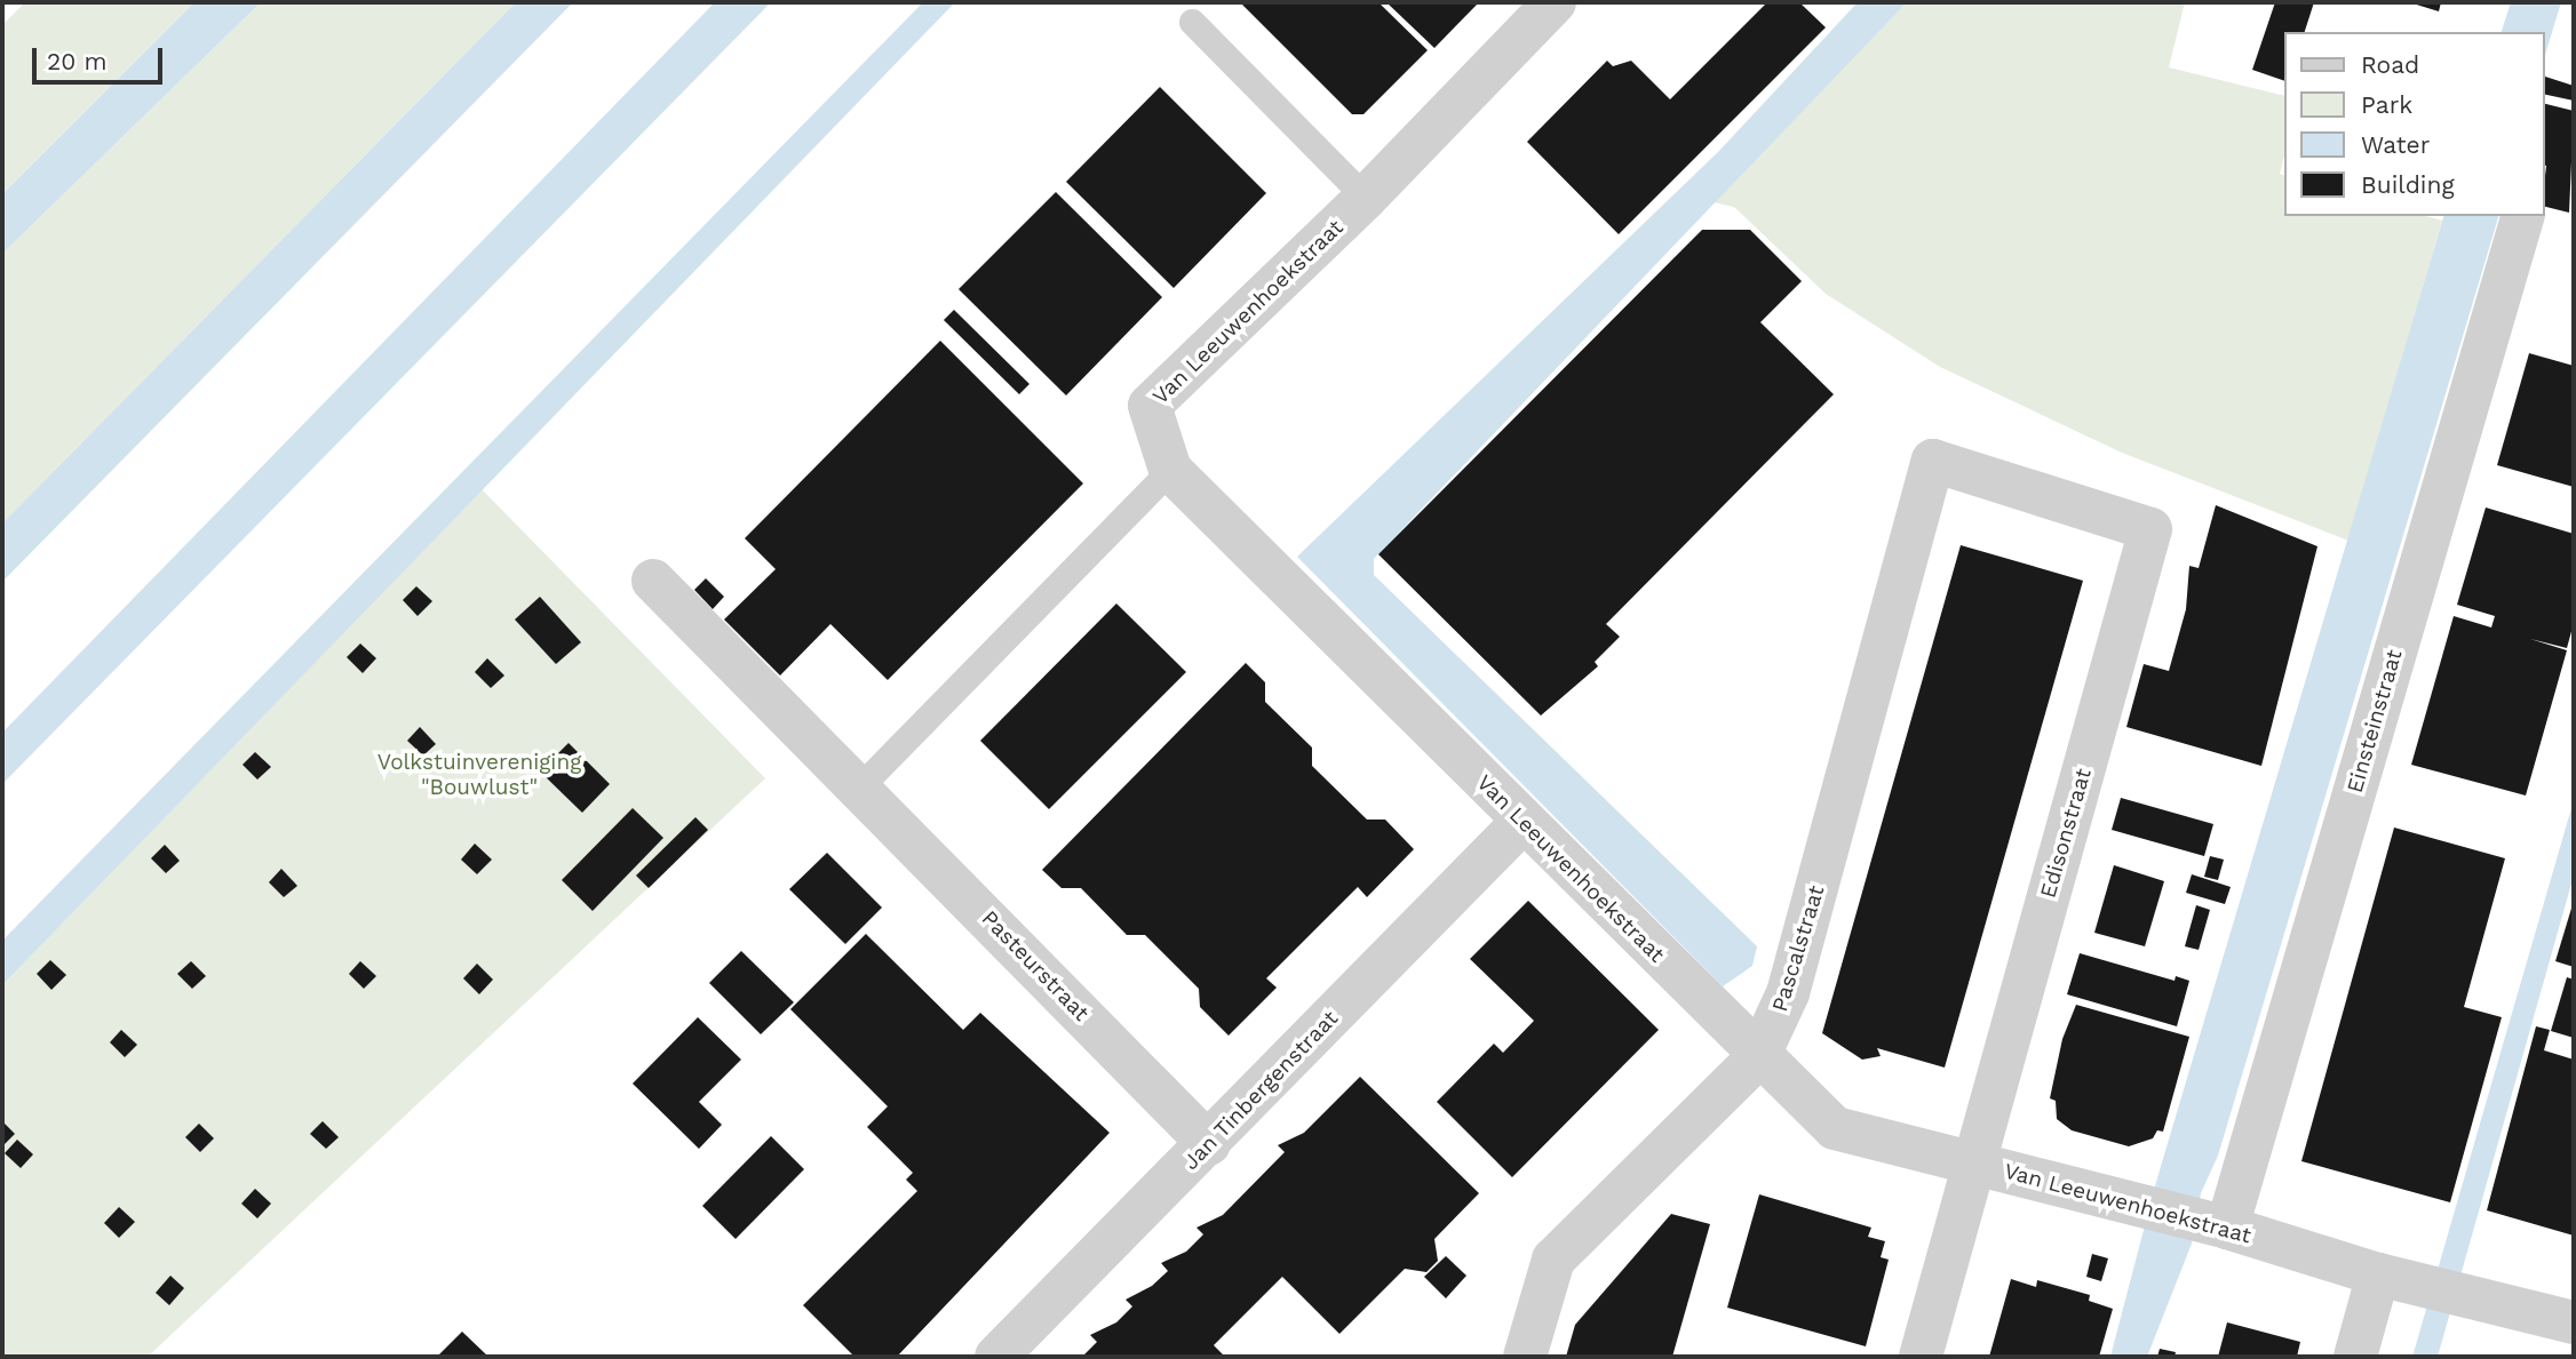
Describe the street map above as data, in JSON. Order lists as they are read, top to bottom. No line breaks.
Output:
{"streets":{"street":["Van Leeuwenhoekstraat","Einsteinstraat","Edisonstraat","Pascalstraat","Pasteurstraat","Jan Tinbergenstraat"]},"crossings":[["Van Leeuwenhoekstraat","Einsteinstraat"],["Van Leeuwenhoekstraat","Edisonstraat"],["Van Leeuwenhoekstraat","Pascalstraat"],["Van Leeuwenhoekstraat","Jan Tinbergenstraat"],["Edisonstraat","Pascalstraat"],["Pasteurstraat","Jan Tinbergenstraat"]],"parks":["Volkstuinvereniging \"Bouwlust\""],"legend":["Road","Park","Water","Building"],"scale_bar":"20 m"}
